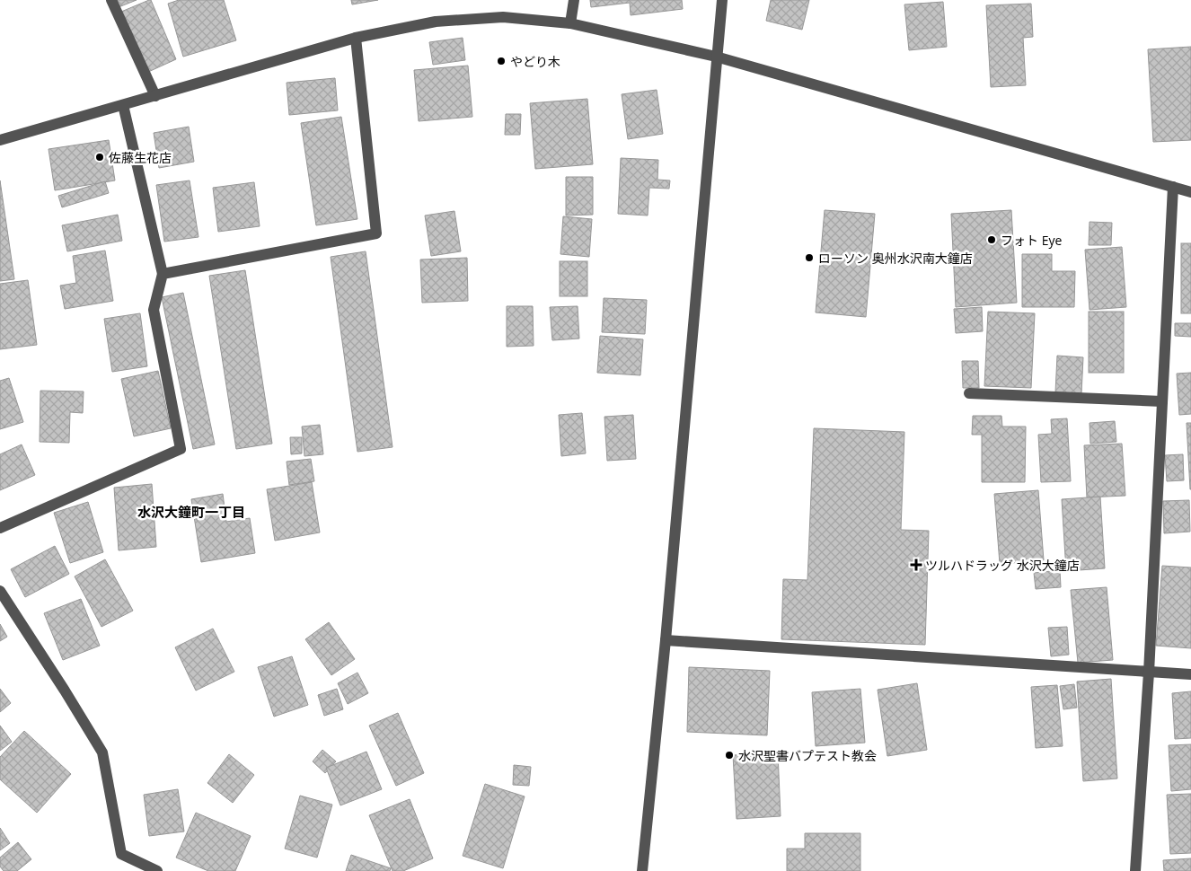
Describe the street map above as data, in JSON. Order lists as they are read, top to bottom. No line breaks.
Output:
{"districts":["水沢大鐘町一丁目"],"places":{"other":["やどり木","佐藤生花店","フォト Eye","ローソン 奥州水沢南大鐘店","水沢聖書バプテスト教会"],"health":["ツルハドラッグ 水沢大鐘店"]}}
